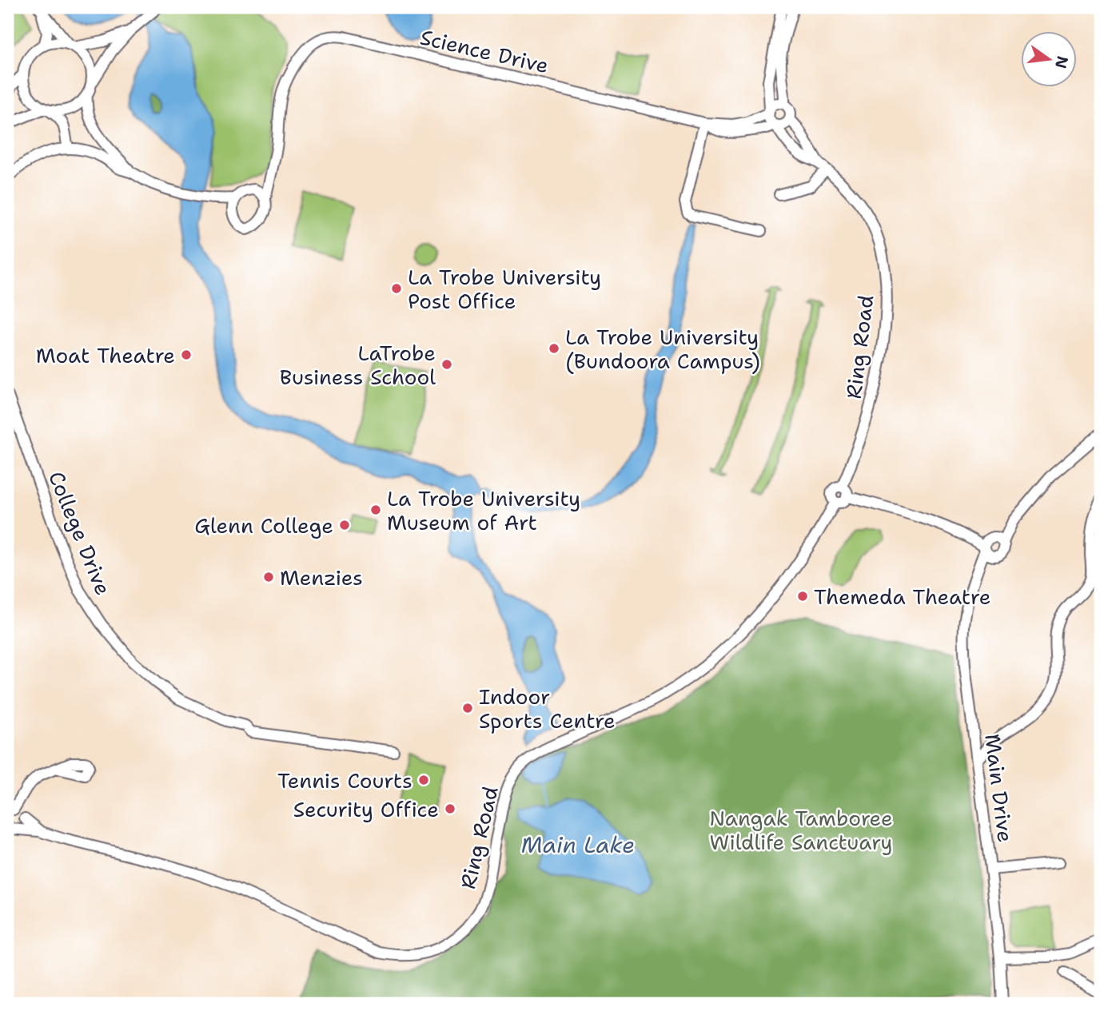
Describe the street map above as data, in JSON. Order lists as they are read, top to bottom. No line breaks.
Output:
{"streets":{"street":["Science Drive","Ring Road","College Drive","Main Drive"]},"crossings":[["Science Drive","Ring Road"]],"water":["Main Lake"],"parks":["Nangak Tamboree Wildlife Sanctuary"],"places":["La Trobe University Post Office","La Trobe University (Bundoora Campus)","Moat Theatre","LaTrobe Business School","La Trobe University Museum of Art","Glenn College","Menzies","Themeda Theatre","Indoor Sports Centre","Tennis Courts","Security Office"],"north":"right"}
